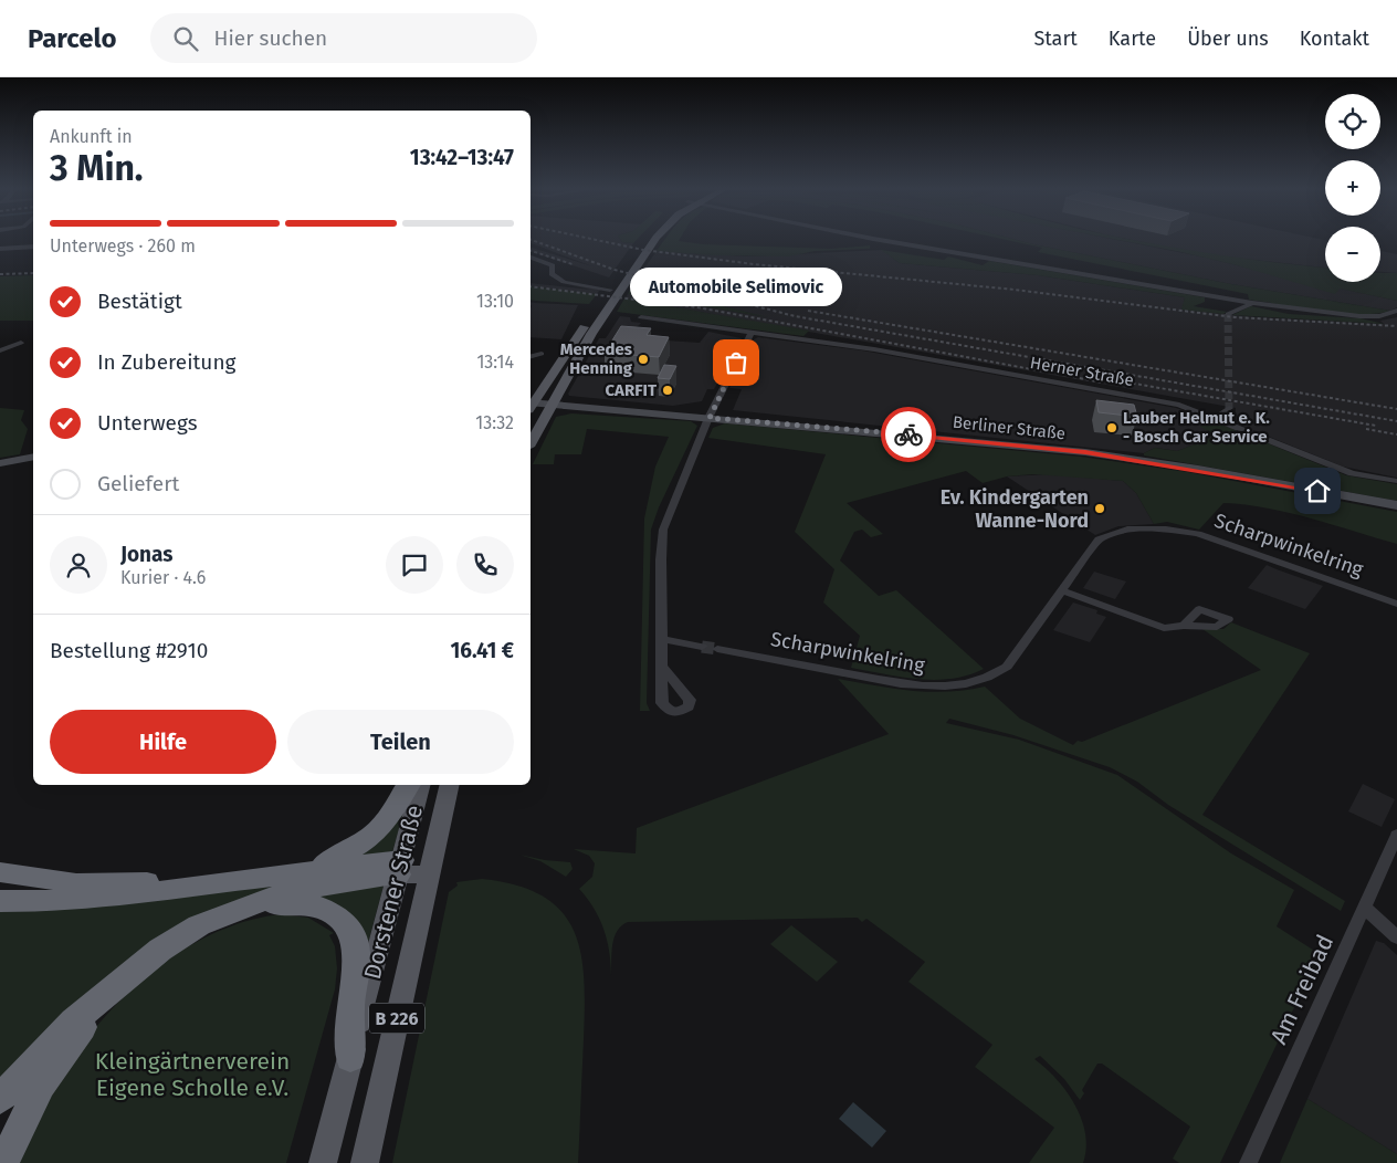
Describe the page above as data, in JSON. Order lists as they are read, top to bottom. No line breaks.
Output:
{"streets":{"main road":["Berliner Straße","Dorstener Straße","B 226"],"street":["Herner Straße","Scharpwinkelring","Am Freibad"]},"parks":["Kleingärtnerverein Eigene Scholle e.V."],"places":["Mercedes Henning","Automobile Selimovic","CARFIT","Lauber Helmut e. K. - Bosch Car Service","Ev. Kindergarten Wanne-Nord"],"page":{"header":"Parcelo","search":"Hier suchen","nav":["Start","Karte","Über uns","Kontakt"],"map_buttons":["+","−"],"heading":["3 Min.","Ankunft in","13:42–13:47"],"panel":["Jonas","Kurier · 4.6","Bestellung #2910","16.41 €"],"bar":"Unterwegs · 260 m","bubble":"Automobile Selimovic","list":[["Bestätigt","13:10"],["In Zubereitung","13:14"],["Unterwegs","13:32"],"Geliefert"],"buttons":["Hilfe","Teilen"]}}
